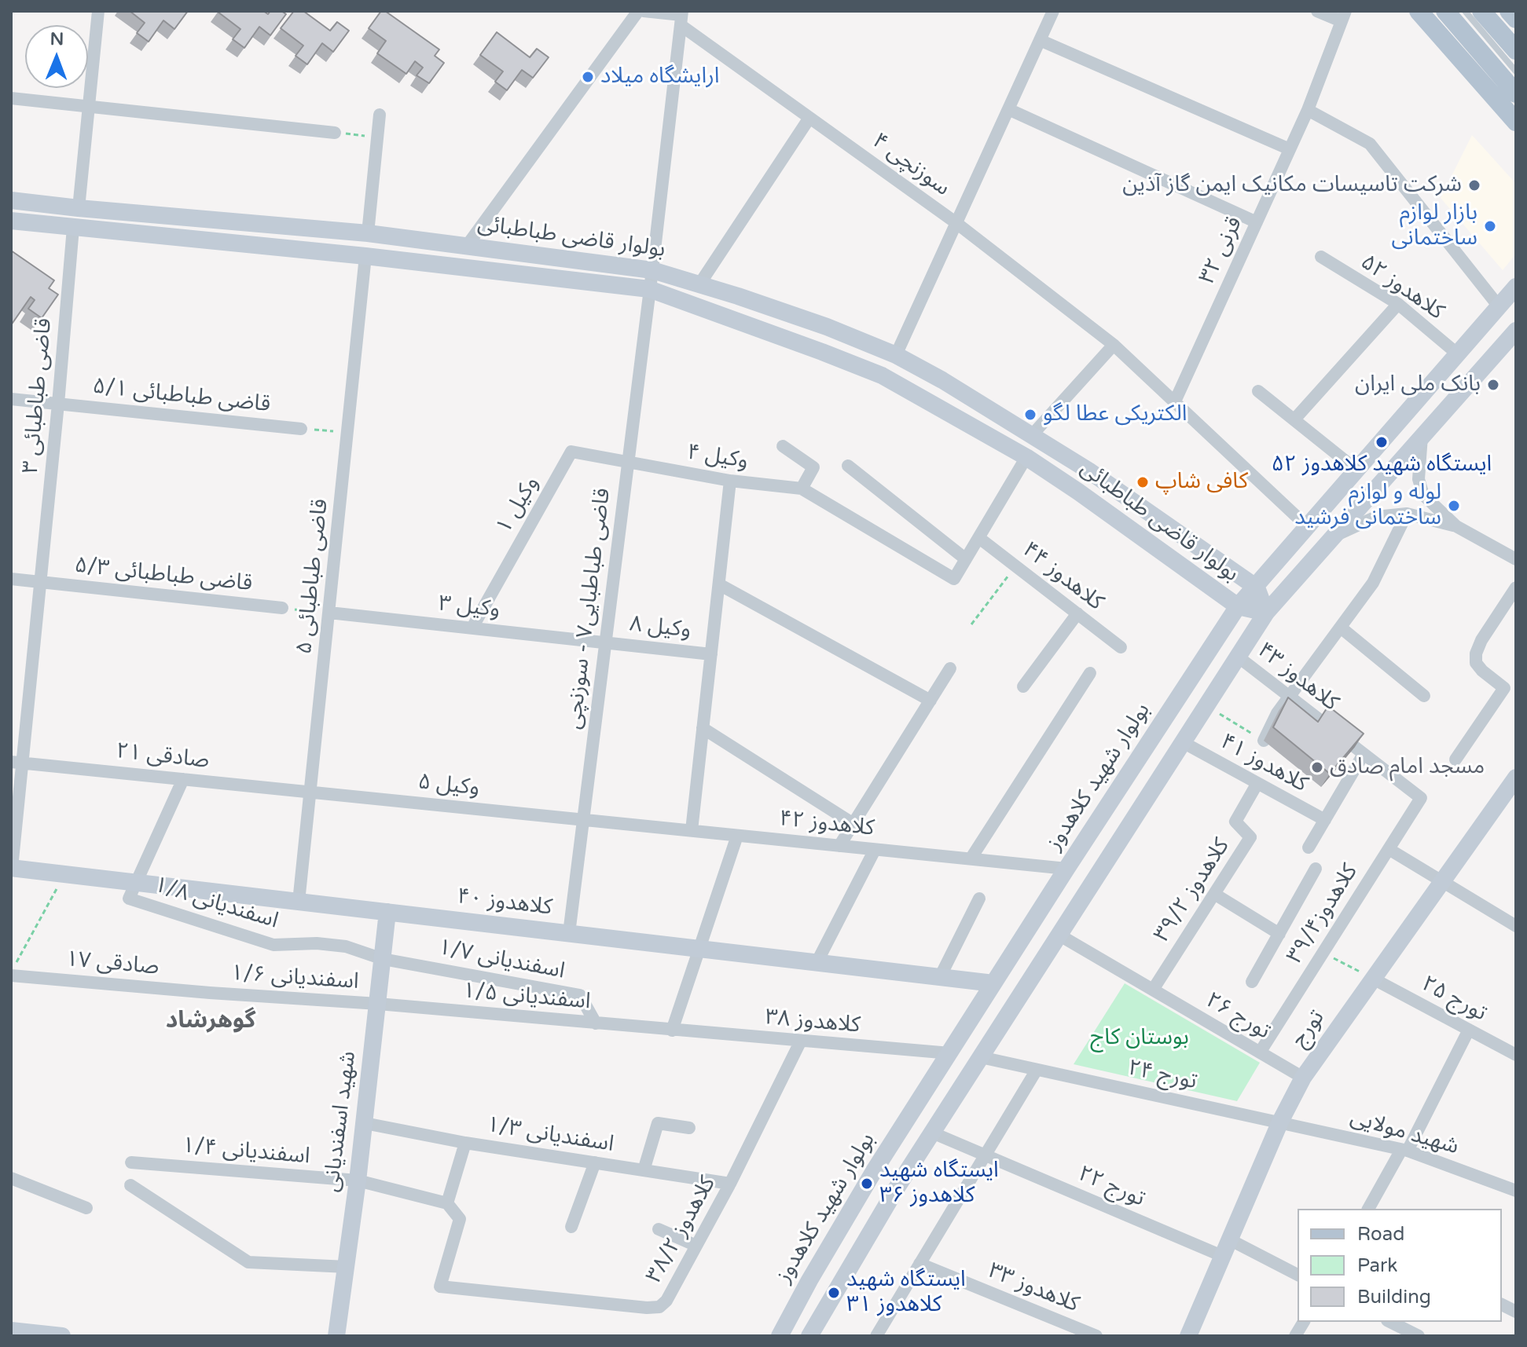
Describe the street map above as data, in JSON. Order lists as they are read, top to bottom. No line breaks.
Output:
{"streets":{"main road":["بولوار قاضی طباطبائی","بولوار شهید کلاهدوز","کلاهدوز ۴۰","تورج","شهید اسفندیانی"],"street":["سوزنچی ۴","قرنی ۳۲","کلاهدوز ۵۲","قاضی طباطبائی ۳","قاضی طباطبائی ۵/۱","وکيل ۴","وکيل ۱","قاضی طباطبائی ۵/۳","قاضی طباطبائی ۵","کلاهدوز ۴۴","وکيل ۳","قاضی طباطبایی۷ - سوزنچی","وکيل ۸","کلاهدوز ۴۳","صادقی ۲۱","کلاهدوز ۴۱","وکيل ۵","کلاهدوز ۴۲","کلاهدوز ۳۹/۲","اسفندیانی ۱/۸","کلاهدوز۳۹/۴","۱/۷ اسفندیانی","صادقی ۱۷","اسفندیانی ۱/۶","اسفندیانی ۱/۵","تورج ۲۵","تورج ۲۶","کلاهدوز ۳۸","تورج ۲۴","شهید مولایی","اسفندیانی ۱/۳","اسفندیانی ۱/۴","تورج ۲۲","کلاهدوز ۳۸/۲","کلاهدوز ۳۳"]},"crossings":[["سوزنچی ۴","قرنی ۳۲"],["سوزنچی ۴","قاضی طباطبایی۷ - سوزنچی"],["سوزنچی ۴","بولوار شهید کلاهدوز"],["بولوار قاضی طباطبائی","قاضی طباطبائی ۳"],["بولوار قاضی طباطبائی","قاضی طباطبائی ۵"],["بولوار قاضی طباطبائی","قاضی طباطبایی۷ - سوزنچی"],["بولوار قاضی طباطبائی","بولوار شهید کلاهدوز"],["کلاهدوز ۵۲","بولوار شهید کلاهدوز"],["قاضی طباطبائی ۳","قاضی طباطبائی ۵/۱"],["قاضی طباطبائی ۳","قاضی طباطبائی ۵/۳"],["قاضی طباطبائی ۳","صادقی ۲۱"],["قاضی طباطبائی ۳","کلاهدوز ۴۰"],["وکيل ۴","وکيل ۱"],["وکيل ۴","قاضی طباطبایی۷ - سوزنچی"],["وکيل ۱","وکيل ۳"],["وکيل ۱","قاضی طباطبایی۷ - سوزنچی"],["قاضی طباطبائی ۵","وکيل ۳"],["قاضی طباطبائی ۵","صادقی ۲۱"],["قاضی طباطبائی ۵","وکيل ۵"],["قاضی طباطبائی ۵","کلاهدوز ۴۰"],["وکيل ۳","قاضی طباطبایی۷ - سوزنچی"],["وکيل ۳","وکيل ۸"],["قاضی طباطبایی۷ - سوزنچی","وکيل ۸"],["قاضی طباطبایی۷ - سوزنچی","وکيل ۵"],["قاضی طباطبایی۷ - سوزنچی","کلاهدوز ۴۲"],["قاضی طباطبایی۷ - سوزنچی","کلاهدوز ۴۰"],["کلاهدوز ۴۳","کلاهدوز۳۹/۴"],["صادقی ۲۱","وکيل ۵"],["کلاهدوز ۴۱","کلاهدوز ۳۹/۲"],["بولوار شهید کلاهدوز","کلاهدوز ۴۲"],["بولوار شهید کلاهدوز","کلاهدوز ۴۰"],["بولوار شهید کلاهدوز","کلاهدوز ۳۸"],["وکيل ۵","کلاهدوز ۴۲"],["کلاهدوز ۳۹/۲","تورج ۲۶"],["کلاهدوز ۴۰","اسفندیانی ۱/۸"],["کلاهدوز ۴۰","شهید اسفندیانی"],["اسفندیانی ۱/۸","۱/۷ اسفندیانی"],["اسفندیانی ۱/۸","شهید اسفندیانی"],["کلاهدوز۳۹/۴","تورج ۲۶"],["۱/۷ اسفندیانی","اسفندیانی ۱/۵"],["۱/۷ اسفندیانی","شهید اسفندیانی"],["صادقی ۱۷","اسفندیانی ۱/۶"],["اسفندیانی ۱/۶","اسفندیانی ۱/۵"],["اسفندیانی ۱/۶","شهید اسفندیانی"],["اسفندیانی ۱/۵","کلاهدوز ۳۸"],["اسفندیانی ۱/۵","شهید اسفندیانی"],["تورج ۲۵","تورج"],["تورج ۲۶","تورج"],["کلاهدوز ۳۸","کلاهدوز ۳۸/۲"],["تورج","تورج ۲۴"],["تورج","شهید مولایی"],["تورج","تورج ۲۲"],["تورج ۲۴","شهید مولایی"],["شهید اسفندیانی","اسفندیانی ۱/۳"],["شهید اسفندیانی","اسفندیانی ۱/۴"],["اسفندیانی ۱/۳","کلاهدوز ۳۸/۲"],["اسفندیانی ۱/۴","کلاهدوز ۳۸/۲"]],"districts":["گوهرشاد"],"parks":["بوستان کاج"],"places":["ارايشگاه ميلاد","شرکت تاسیسات مکانیک ایمن گاز آذین","بازار لوازم ساختمانی","بانک ملی ایران","الکتریکی عطا لگو","ایستگاه شهید کلاهدوز ۵۲","کافی شاپ","لوله و لوازم ساختمانی فرشید","مسجد امام صادق","ایستگاه شهید کلاهدوز ۳۶","ایستگاه شهید کلاهدوز ۳۱"],"legend":["Road","Park","Building"],"north":"top"}
